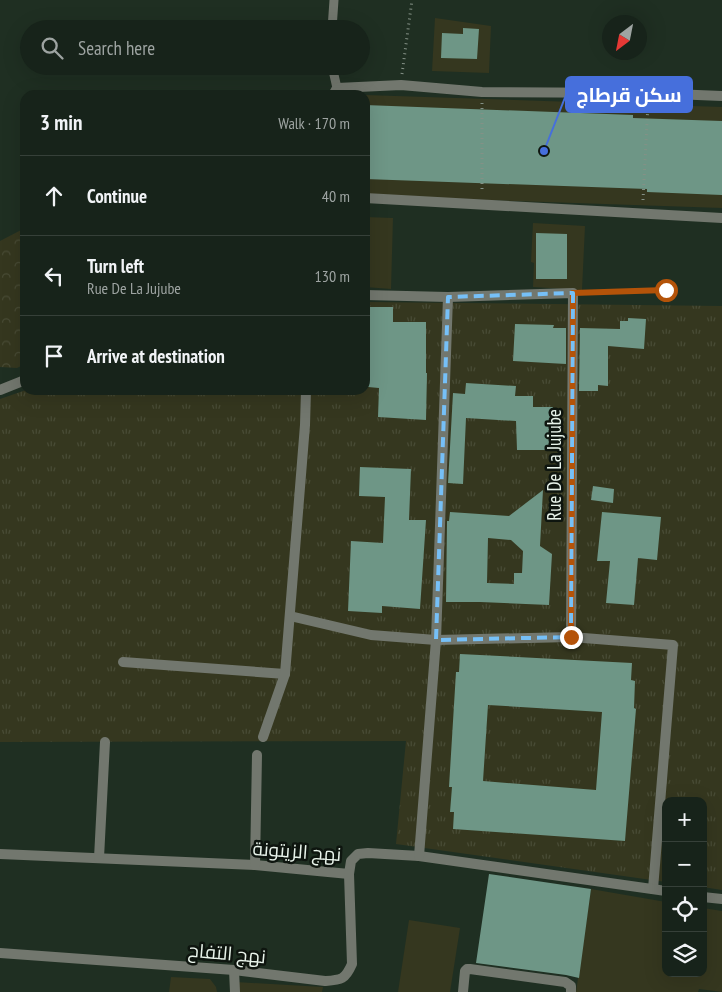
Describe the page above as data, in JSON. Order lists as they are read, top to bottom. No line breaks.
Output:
{"streets":{"street":["Rue De La Jujube","نهج الزيتونة","نهج التفاح"]},"crossings":[["نهج الزيتونة","نهج التفاح"]],"places":["سكن قرطاج"],"north":"bottom left","page":{"search":"Search here","heading":["3 min","Walk · 170 m"],"list":[["Continue","40 m"],["Turn left","Rue De La Jujube","130 m"],"Arrive at destination"],"map_buttons":["+","−"]}}
